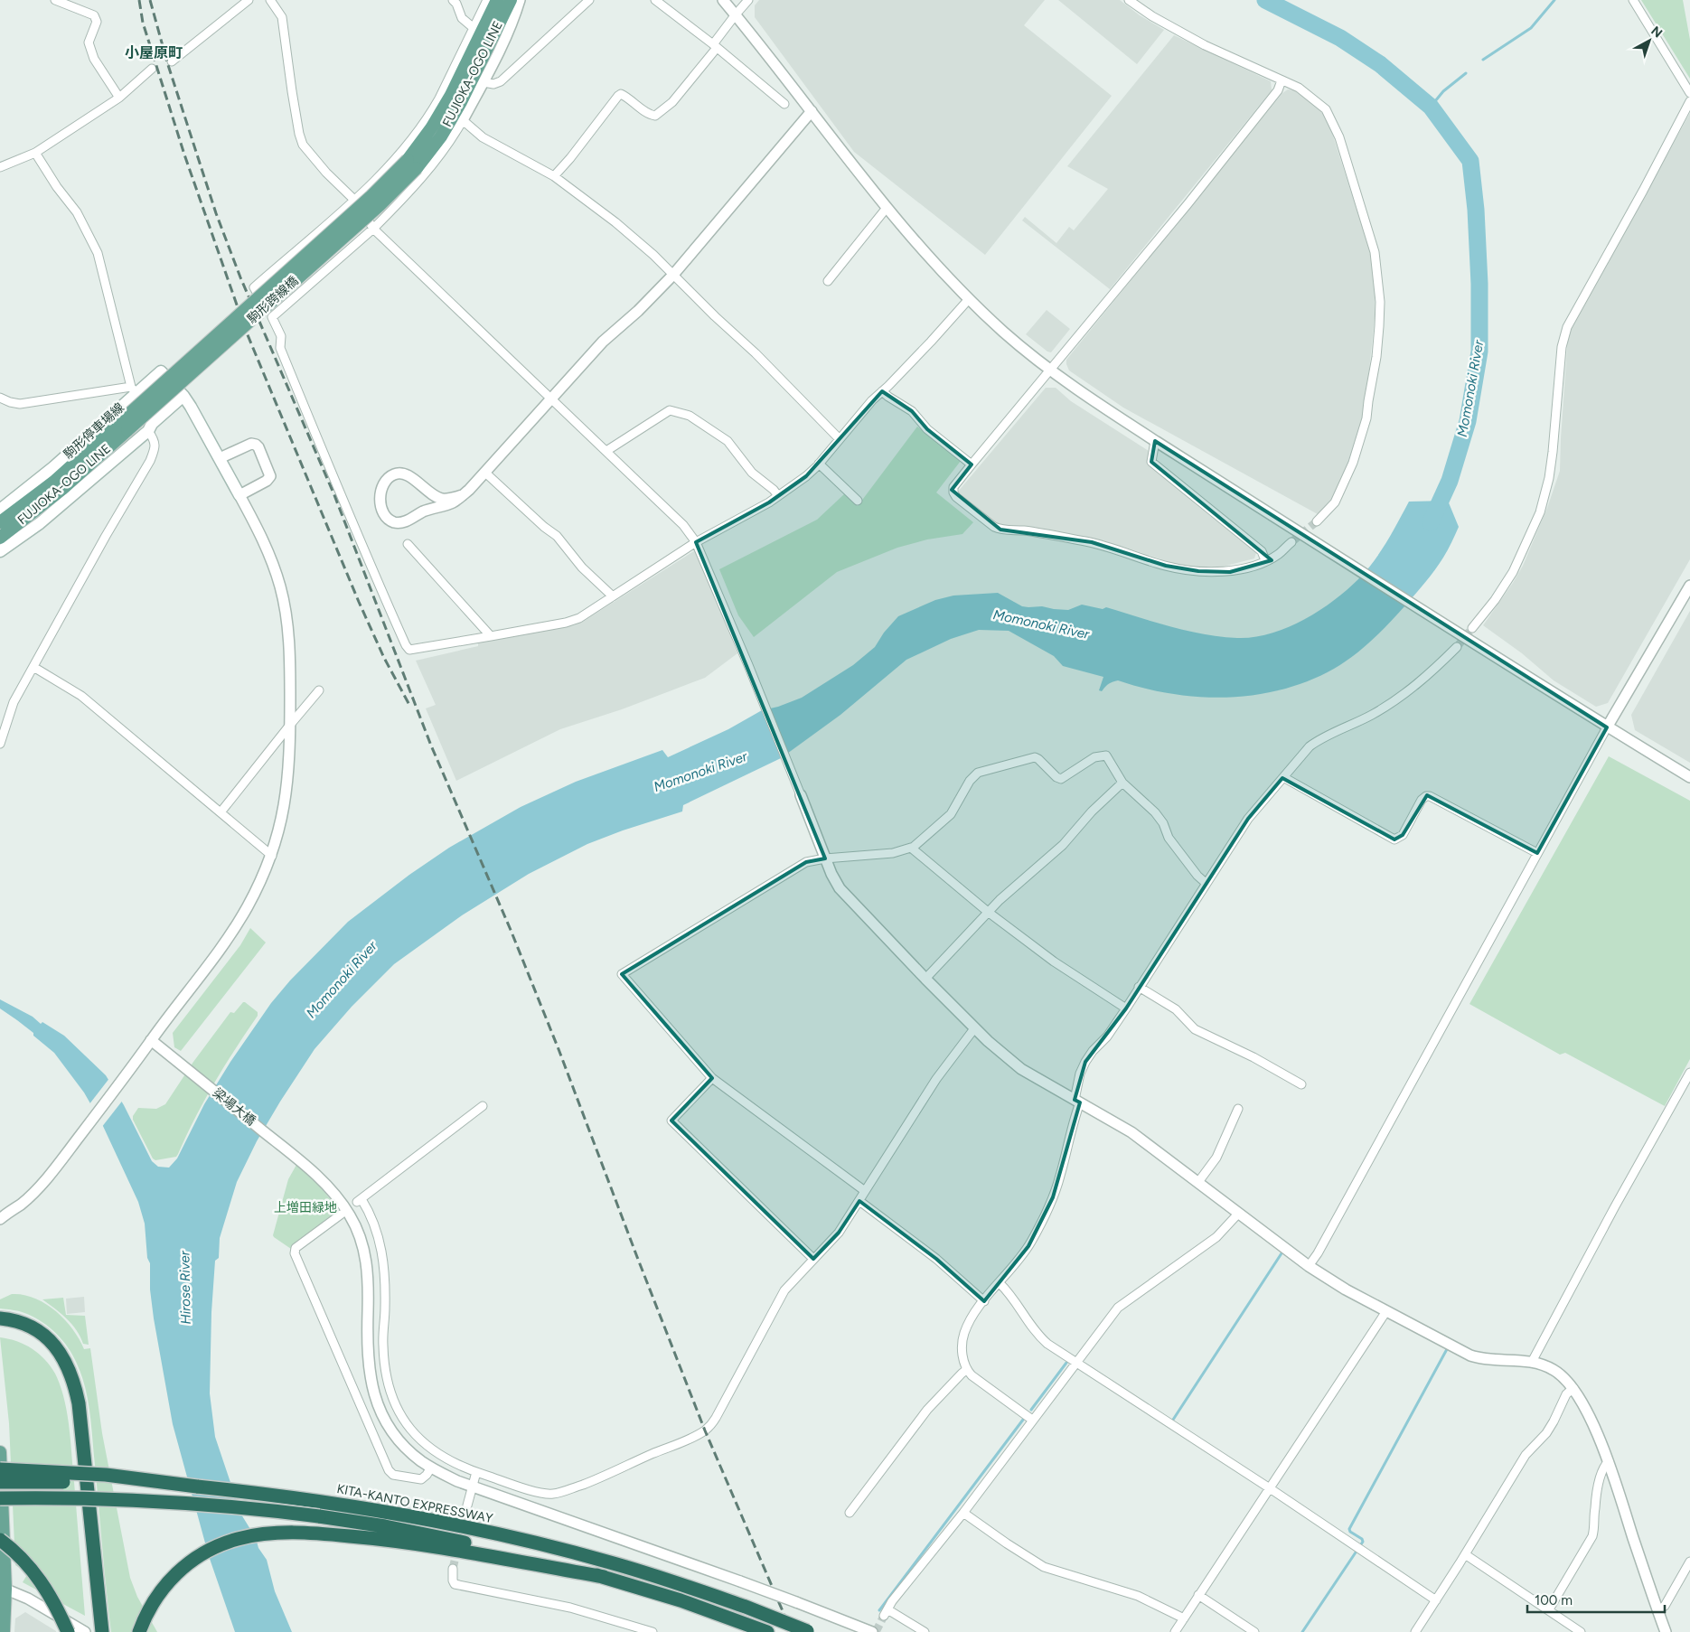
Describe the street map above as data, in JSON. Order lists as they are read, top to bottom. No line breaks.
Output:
{"streets":{"highway":["KITA-KANTO EXPRESSWAY"],"main road":["FUJIOKA-OGO LINE","駒形跨線橋","駒形停車場線"],"street":["梁場大橋"]},"crossings":[["FUJIOKA-OGO LINE","駒形跨線橋"]],"districts":["小屋原町"],"water":["Momonoki River","Hirose River"],"parks":["上増田緑地"],"scale_bar":"100 m","north":"top right"}
